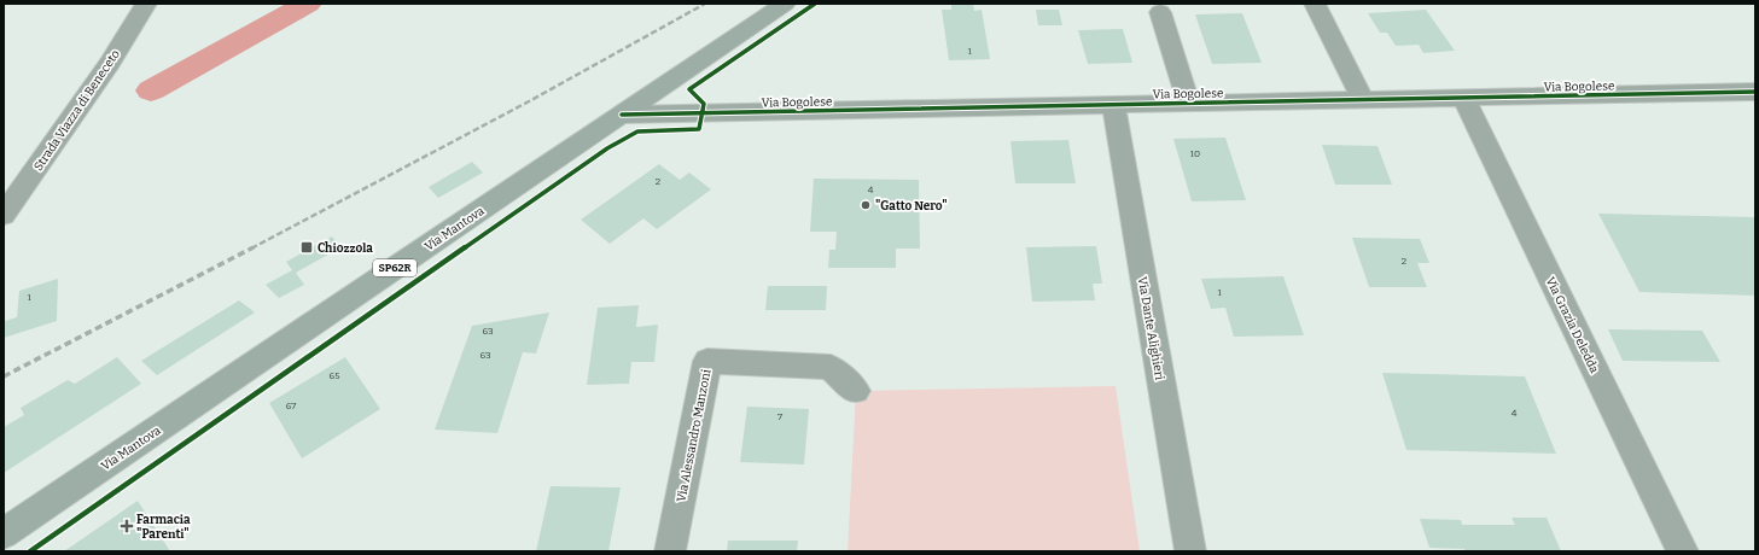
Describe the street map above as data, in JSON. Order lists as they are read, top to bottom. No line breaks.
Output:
{"streets":{"main road":["Via Mantova","SP62R"],"street":["Via Bogolese","Strada Viazza di Beneceto","Via Grazia Deledda","Via Dante Alighieri","Via Alessandro Manzoni"]},"crossings":[["Via Bogolese","Via Mantova"],["Via Bogolese","Via Grazia Deledda"],["Via Bogolese","Via Dante Alighieri"]],"places":{"other":["\"Gatto Nero\""],"transit":["Chiozzola"],"health":["Farmacia \"Parenti\""]},"house_numbers":["1","10","2","4","2","1","1","63","63","65","67","4","7"]}
